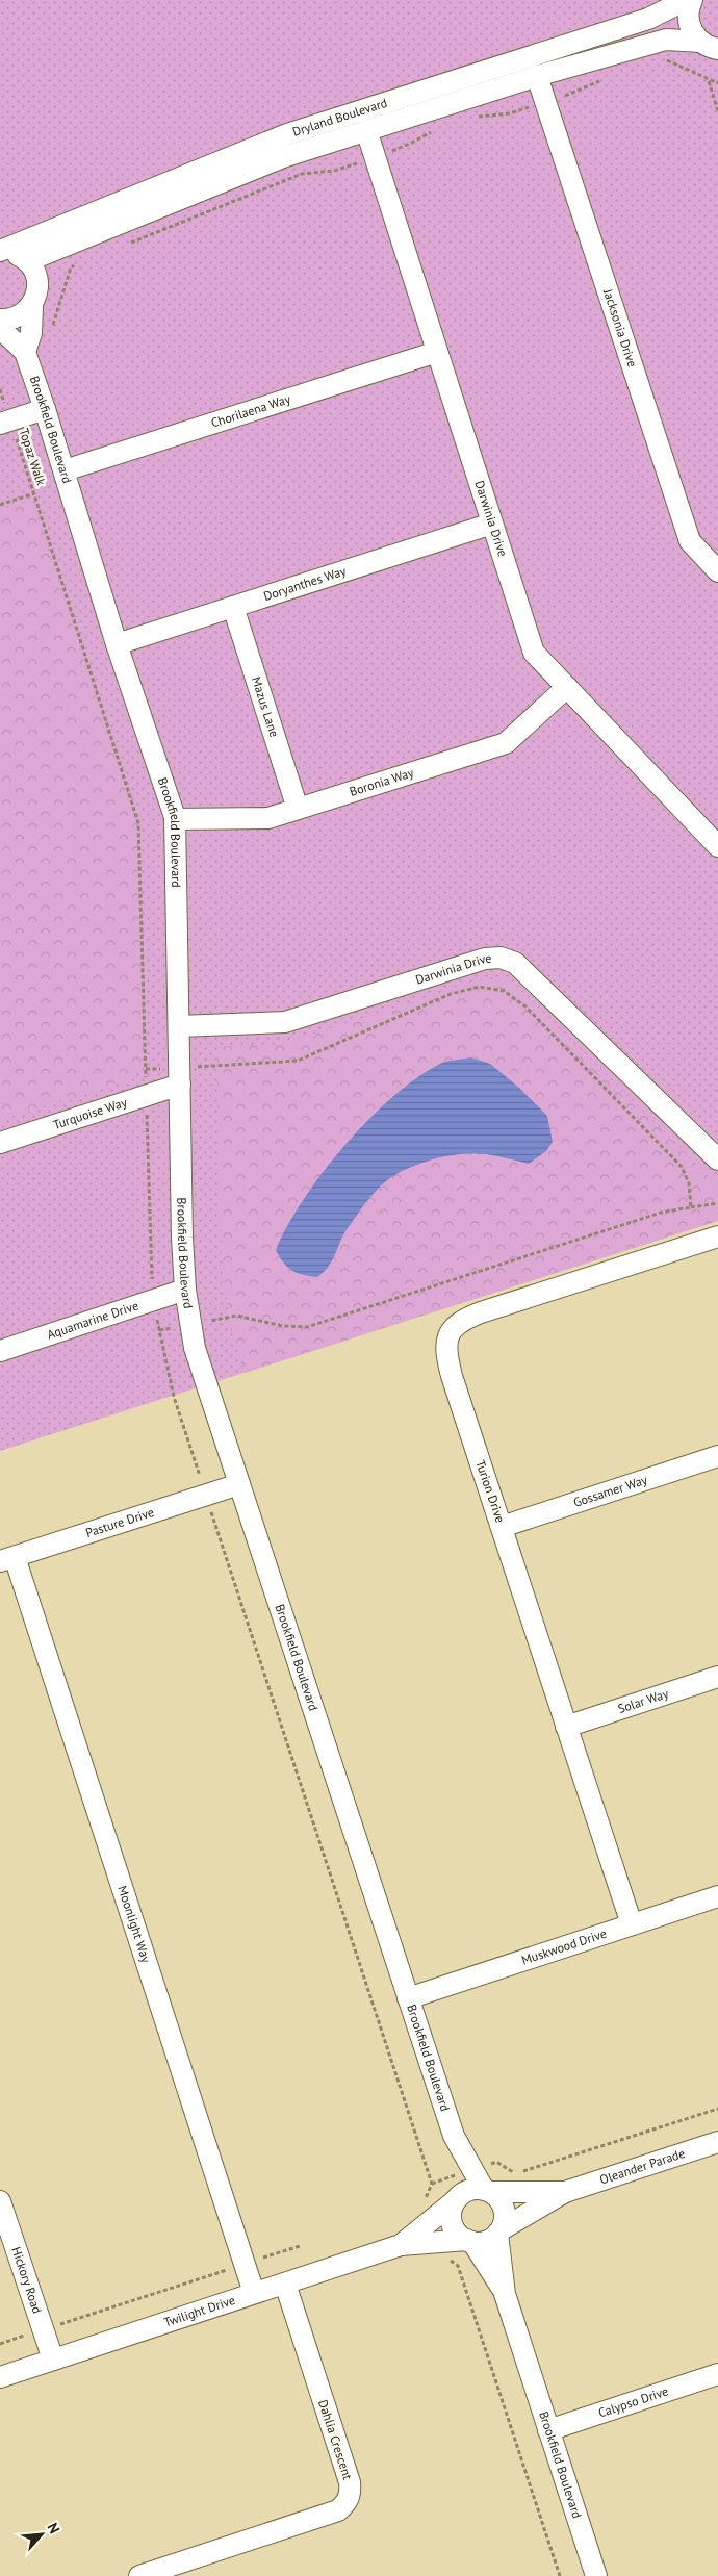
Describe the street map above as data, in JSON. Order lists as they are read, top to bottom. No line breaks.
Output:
{"streets":{"street":["Dryland Boulevard","Jacksonia Drive","Chorilaena Way","Brookfield Boulevard","Darwinia Drive","Doryanthes Way","Mazus Lane","Boronia Way","Turquoise Way","Aquamarine Drive","Turion Drive","Gossamer Way","Pasture Drive","Solar Way","Moonlight Way","Muskwood Drive","Oleander Parade","Hickory Road","Twilight Drive","Calypso Drive","Dahlia Crescent"],"path":["Topaz Walk"]},"crossings":[["Dryland Boulevard","Jacksonia Drive"],["Dryland Boulevard","Darwinia Drive"],["Chorilaena Way","Brookfield Boulevard"],["Chorilaena Way","Darwinia Drive"],["Brookfield Boulevard","Darwinia Drive"],["Brookfield Boulevard","Doryanthes Way"],["Brookfield Boulevard","Boronia Way"],["Brookfield Boulevard","Turquoise Way"],["Brookfield Boulevard","Aquamarine Drive"],["Brookfield Boulevard","Pasture Drive"],["Brookfield Boulevard","Muskwood Drive"],["Brookfield Boulevard","Oleander Parade"],["Brookfield Boulevard","Twilight Drive"],["Brookfield Boulevard","Calypso Drive"],["Darwinia Drive","Doryanthes Way"],["Darwinia Drive","Boronia Way"],["Doryanthes Way","Mazus Lane"],["Mazus Lane","Boronia Way"],["Turion Drive","Gossamer Way"],["Turion Drive","Solar Way"],["Turion Drive","Muskwood Drive"],["Pasture Drive","Moonlight Way"],["Moonlight Way","Twilight Drive"],["Oleander Parade","Twilight Drive"],["Hickory Road","Twilight Drive"],["Twilight Drive","Dahlia Crescent"]],"north":"top right"}
